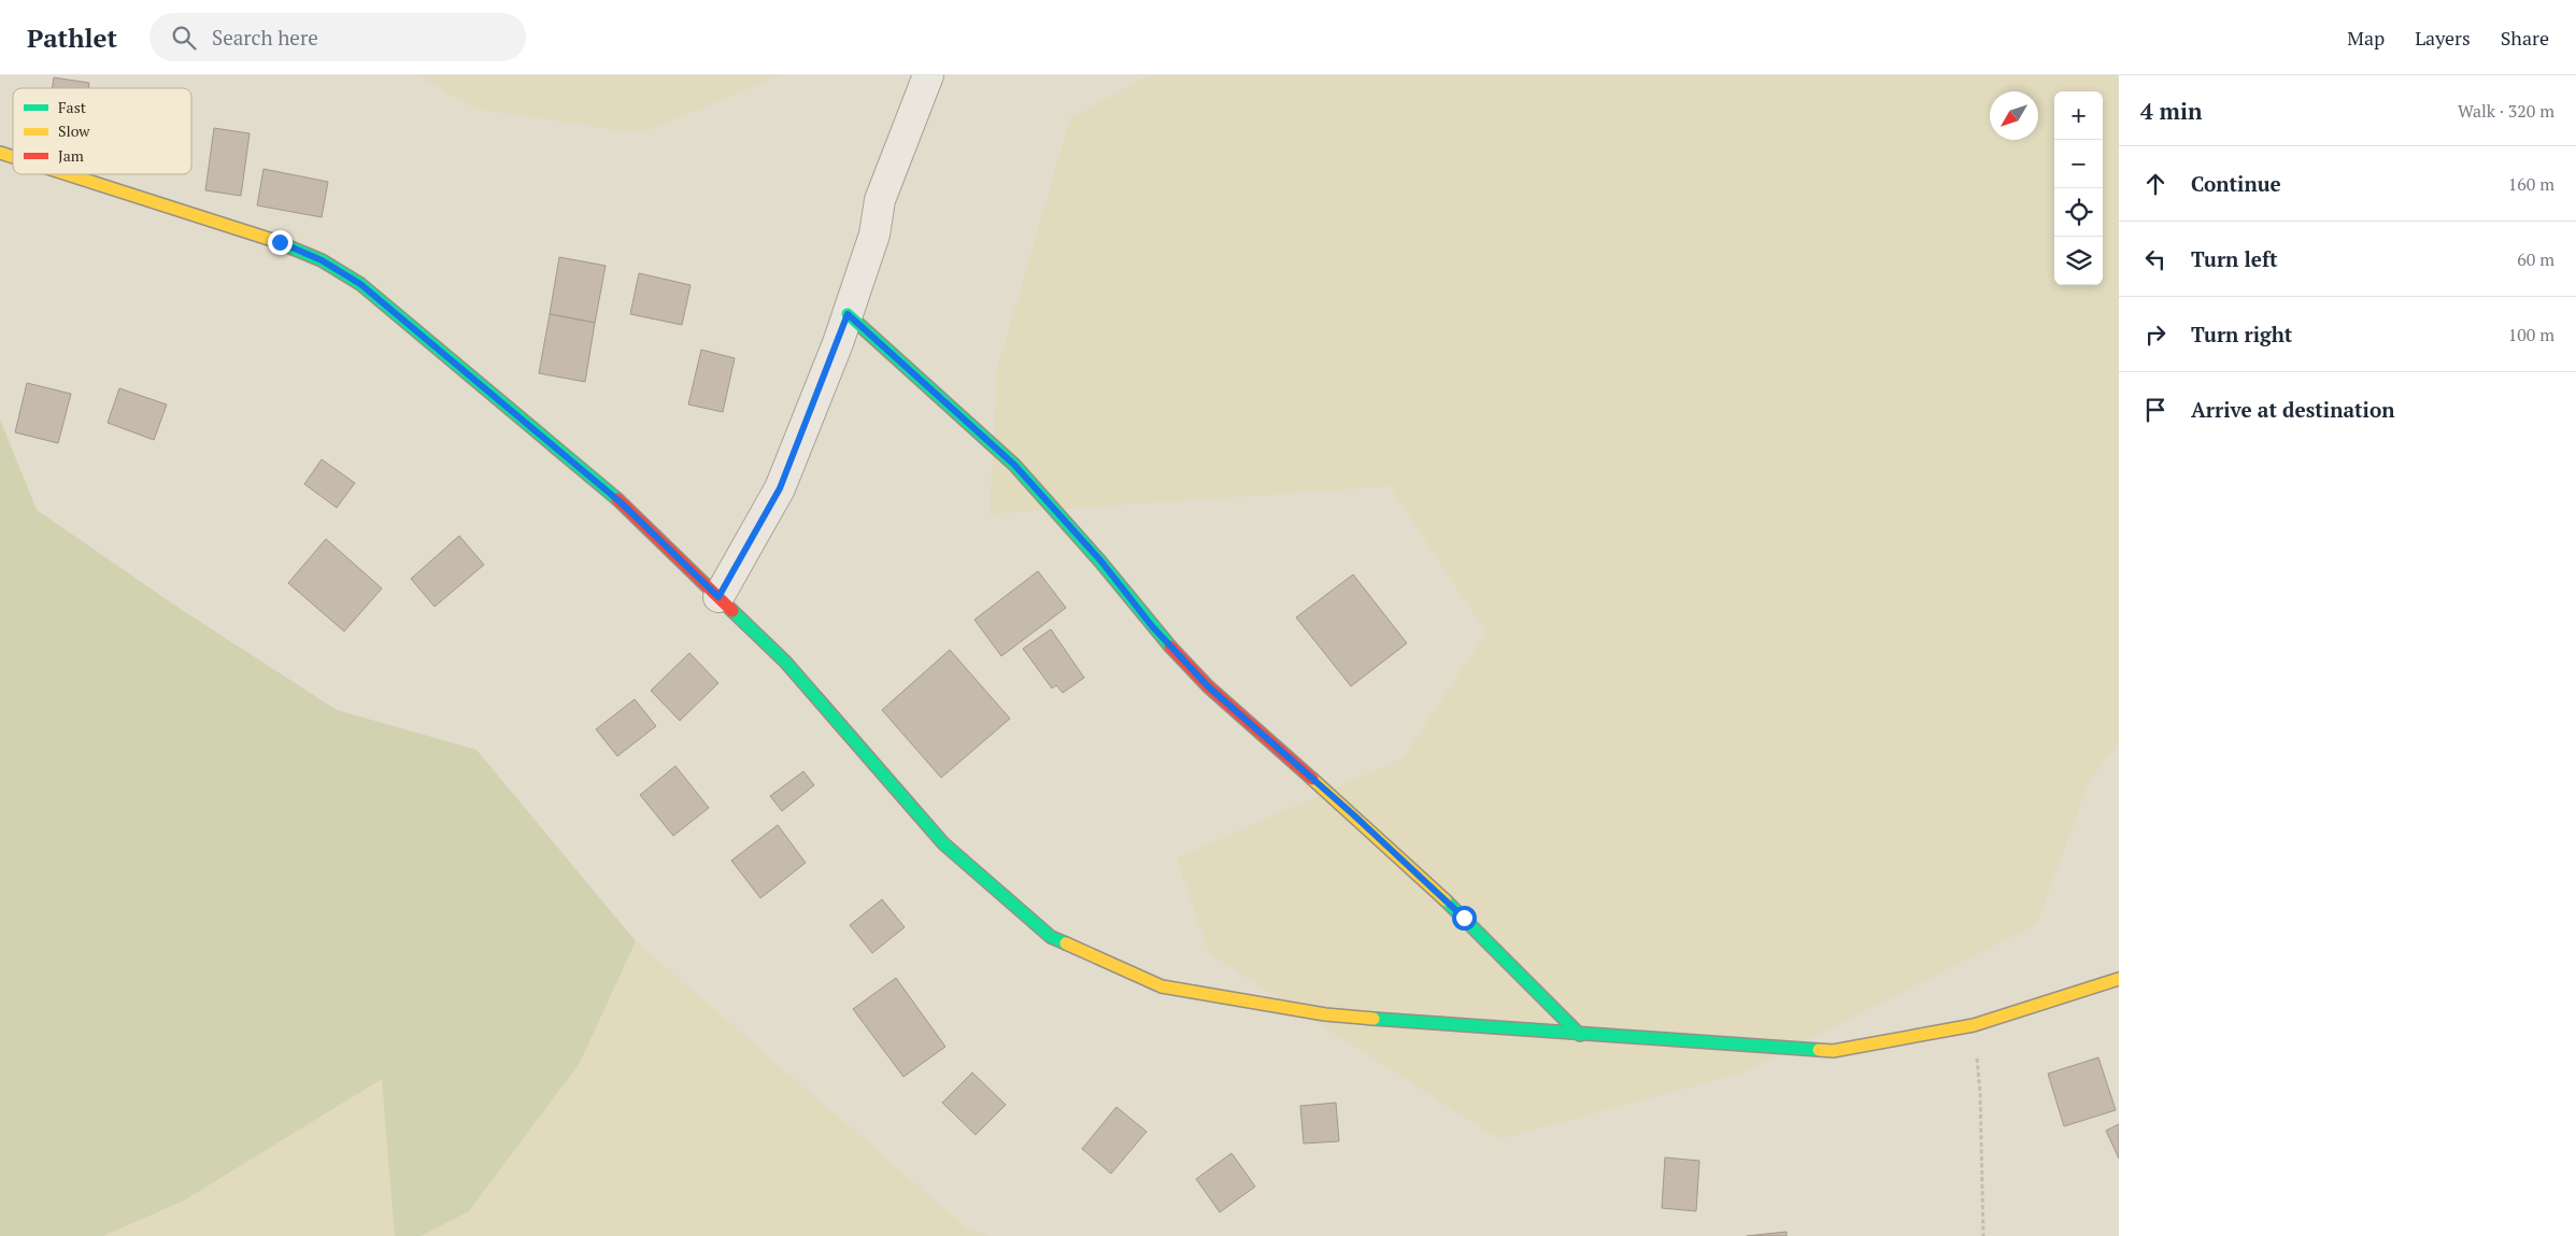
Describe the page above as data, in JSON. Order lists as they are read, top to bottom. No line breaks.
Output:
{"legend":["Fast","Slow","Jam"],"north":"bottom left","page":{"header":"Pathlet","search":"Search here","nav":["Map","Layers","Share"],"heading":["4 min","Walk · 320 m"],"map_buttons":["+","−"],"list":[["Continue","160 m"],["Turn left","60 m"],["Turn right","100 m"],"Arrive at destination"]}}
